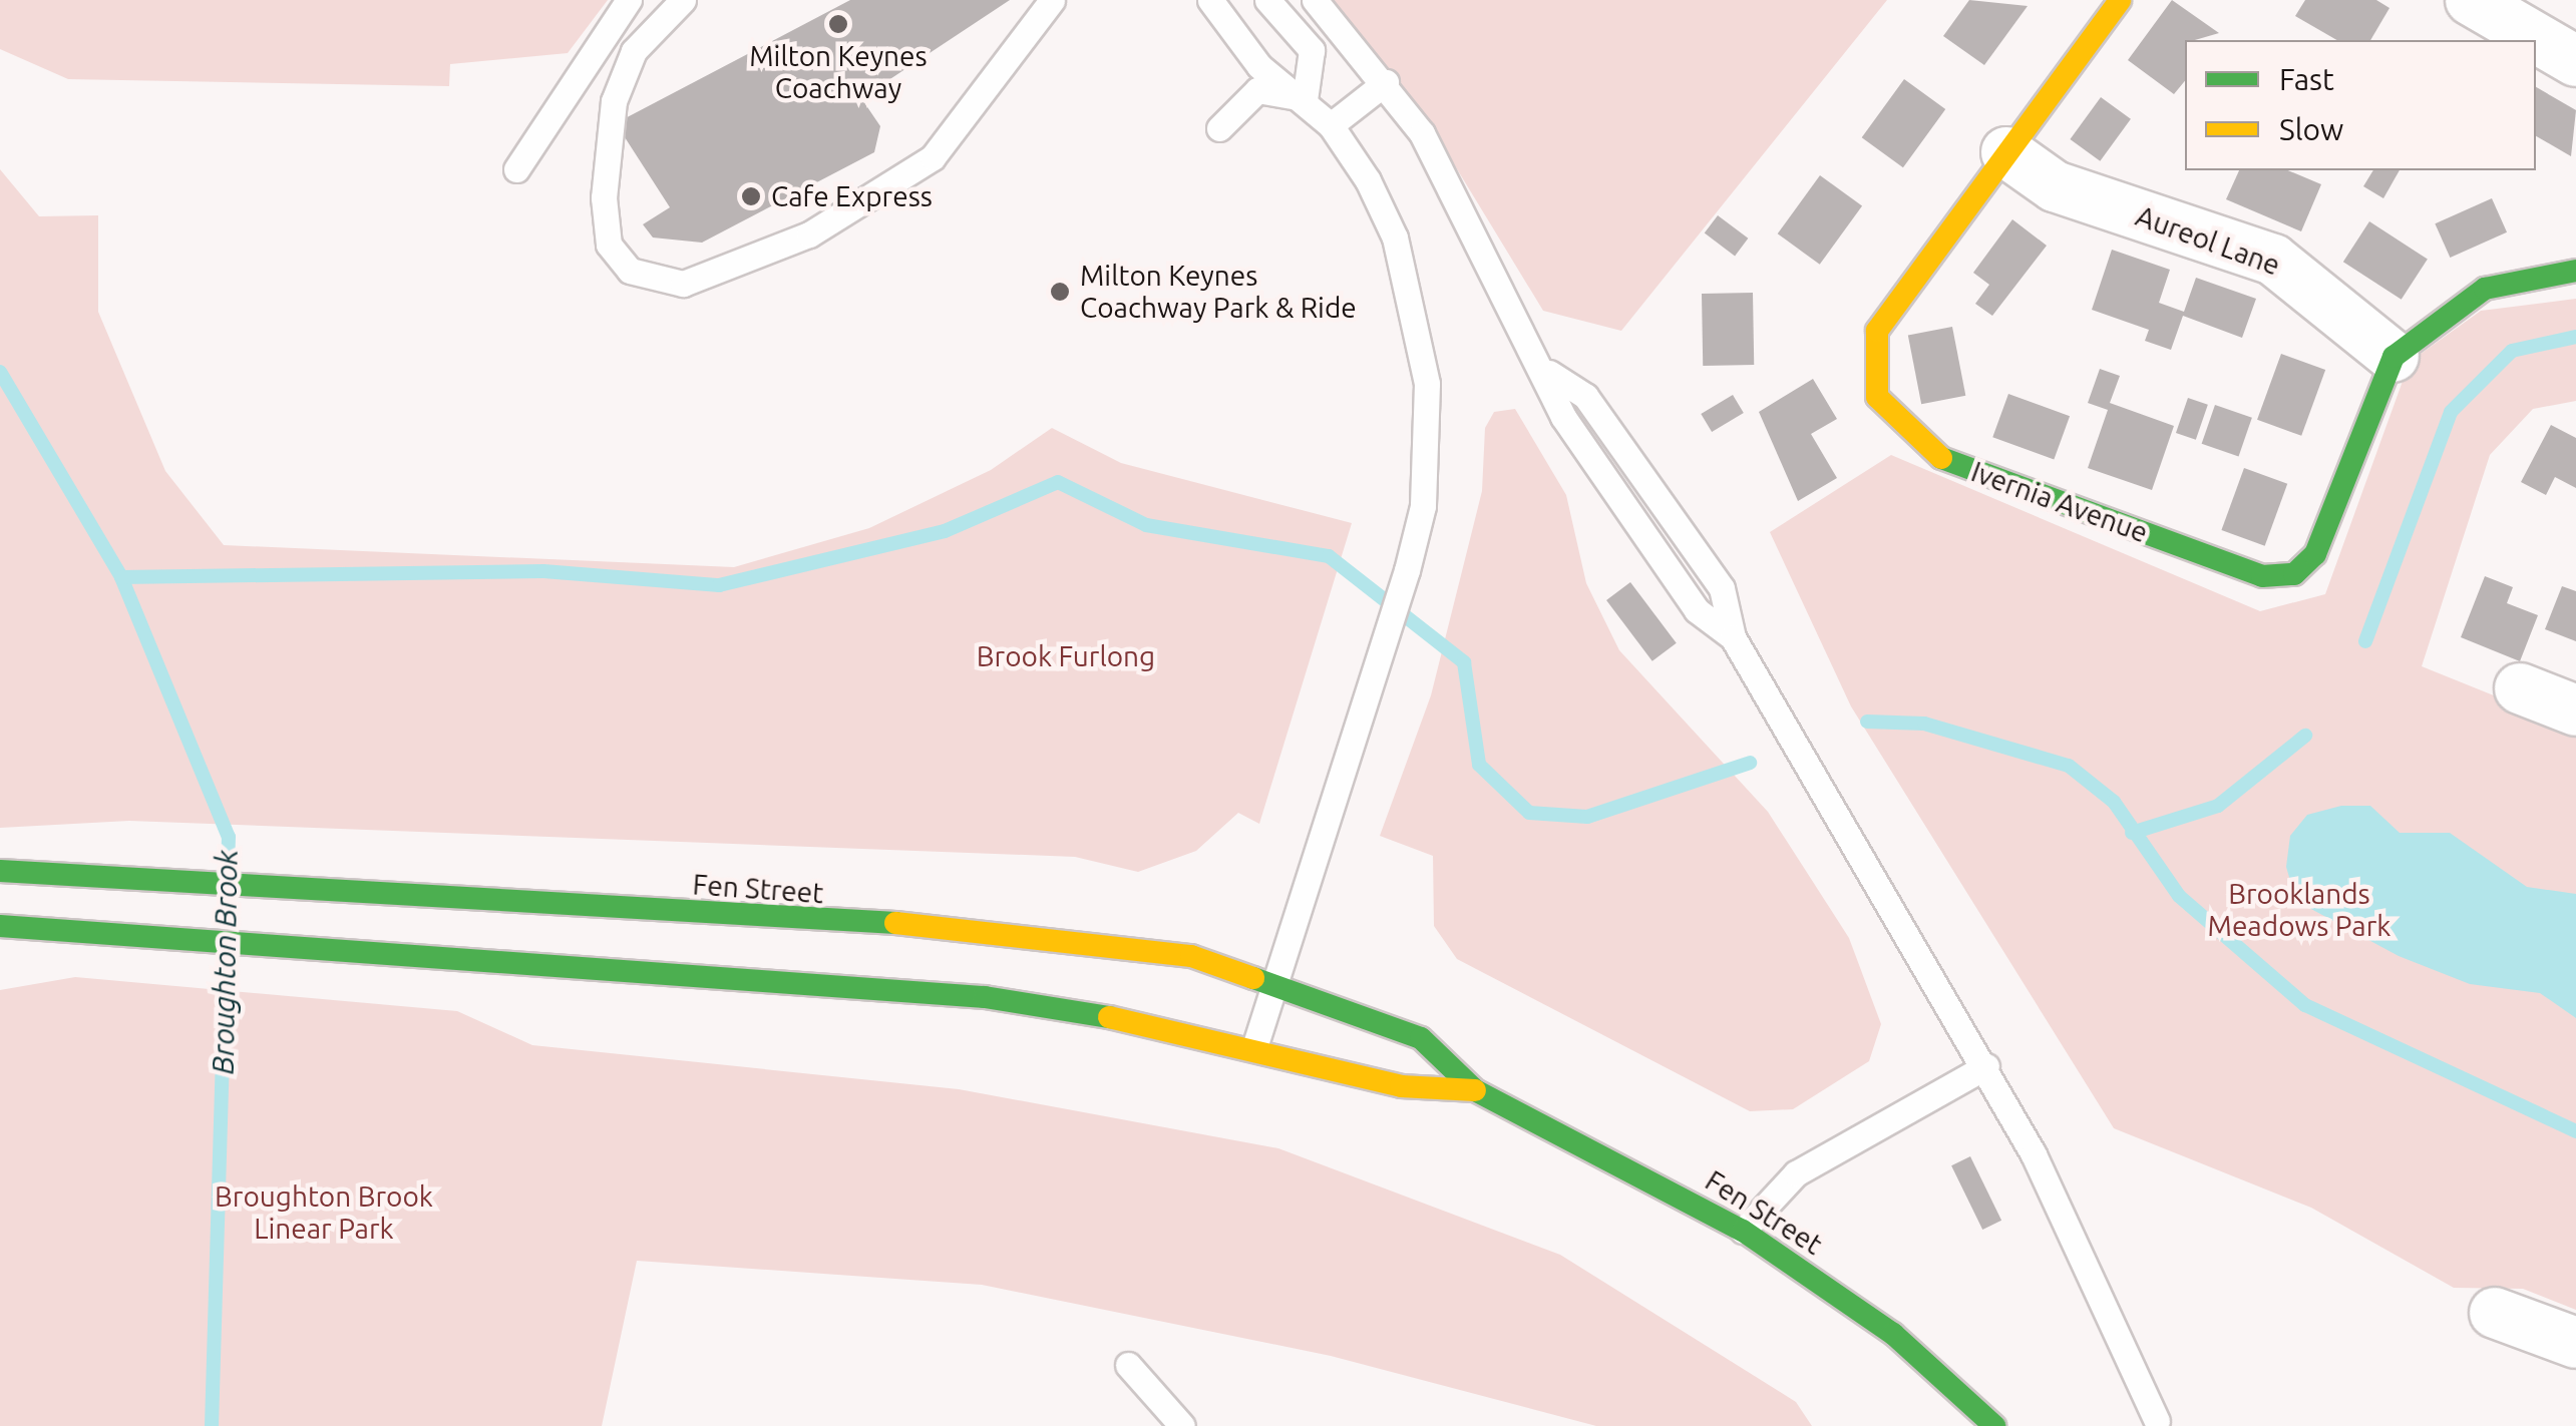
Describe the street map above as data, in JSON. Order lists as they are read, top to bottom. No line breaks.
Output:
{"streets":{"street":["Aureol Lane","Ivernia Avenue","Fen Street"]},"crossings":[["Aureol Lane","Ivernia Avenue"]],"water":["Broughton Brook"],"parks":["Brook Furlong","Brooklands Meadows Park","Broughton Brook Linear Park"],"places":["Milton Keynes Coachway","Cafe Express","Milton Keynes Coachway Park & Ride"],"legend":["Fast","Slow"]}
